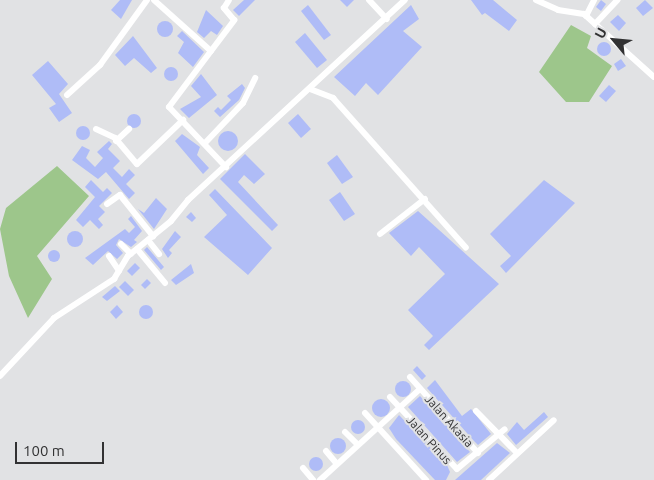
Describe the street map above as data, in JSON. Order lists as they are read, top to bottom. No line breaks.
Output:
{"streets":{"street":["Jalan Akasia","Jalan Pinus"]},"crossings":[["Jalan Akasia","Jalan Pinus"]],"scale_bar":"100 m","north":"top left"}
